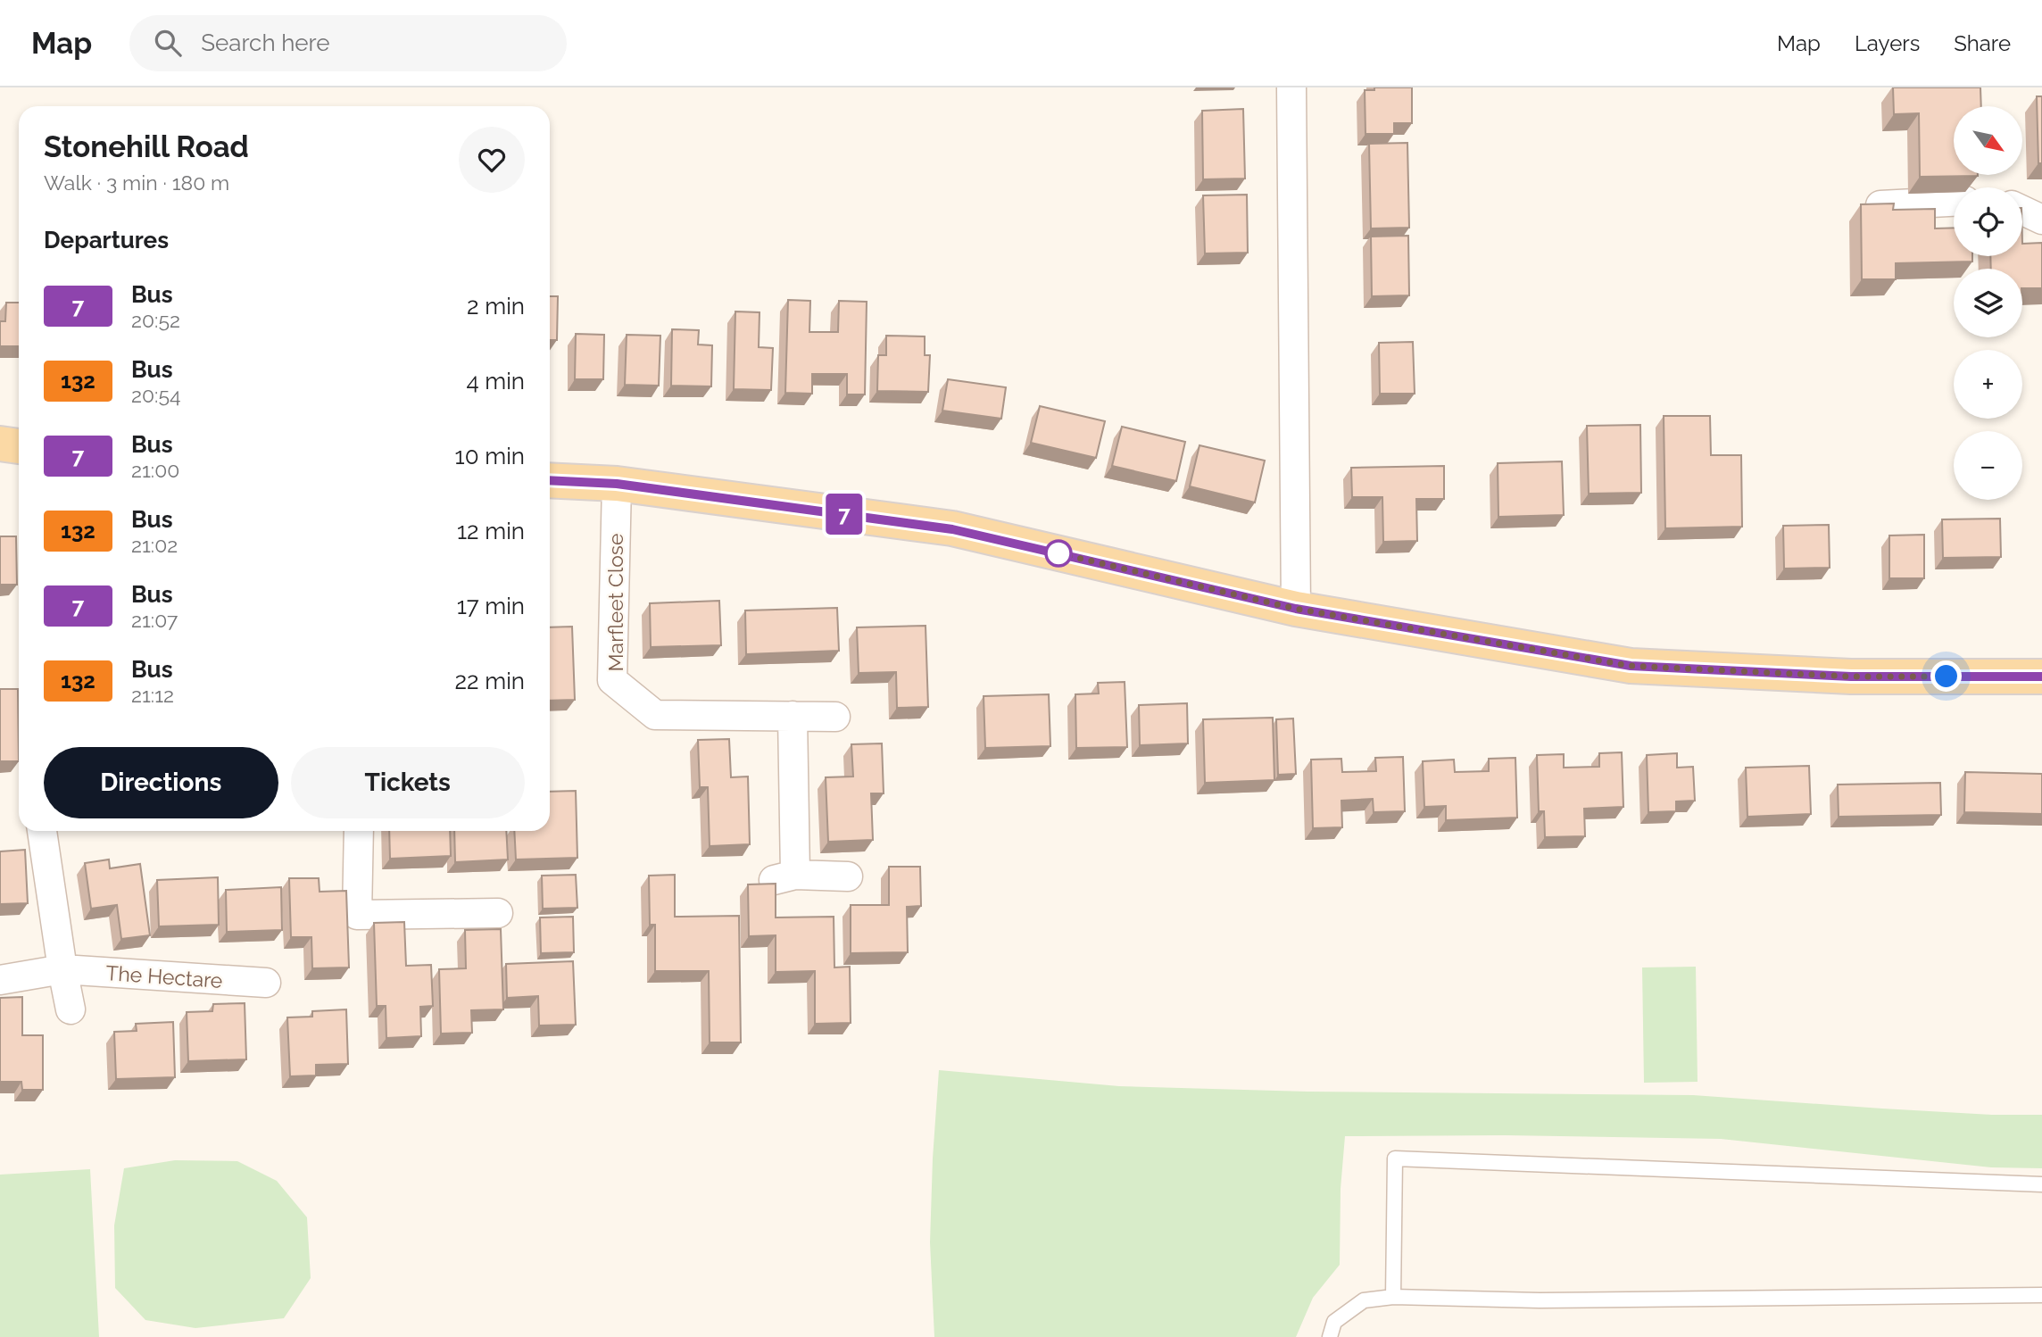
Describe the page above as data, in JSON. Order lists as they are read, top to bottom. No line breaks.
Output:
{"streets":{"street":["Marfleet Close","The Hectare"]},"lines":["bus line 7"],"north":"bottom right","page":{"header":"Map","search":"Search here","nav":["Map","Layers","Share"],"on_map":"7","map_buttons":["+","−"],"heading":[["Stonehill Road","Walk · 3 min · 180 m"],"Departures"],"list":[{"mark":"7","name":"Bus","note":"20:52","value":"2 min"},{"mark":"132","name":"Bus","note":"20:54","value":"4 min"},{"mark":"7","name":"Bus","note":"21:00","value":"10 min"},{"mark":"132","name":"Bus","note":"21:02","value":"12 min"},{"mark":"7","name":"Bus","note":"21:07","value":"17 min"},{"mark":"132","name":"Bus","note":"21:12","value":"22 min"}],"buttons":["Directions","Tickets"]}}
